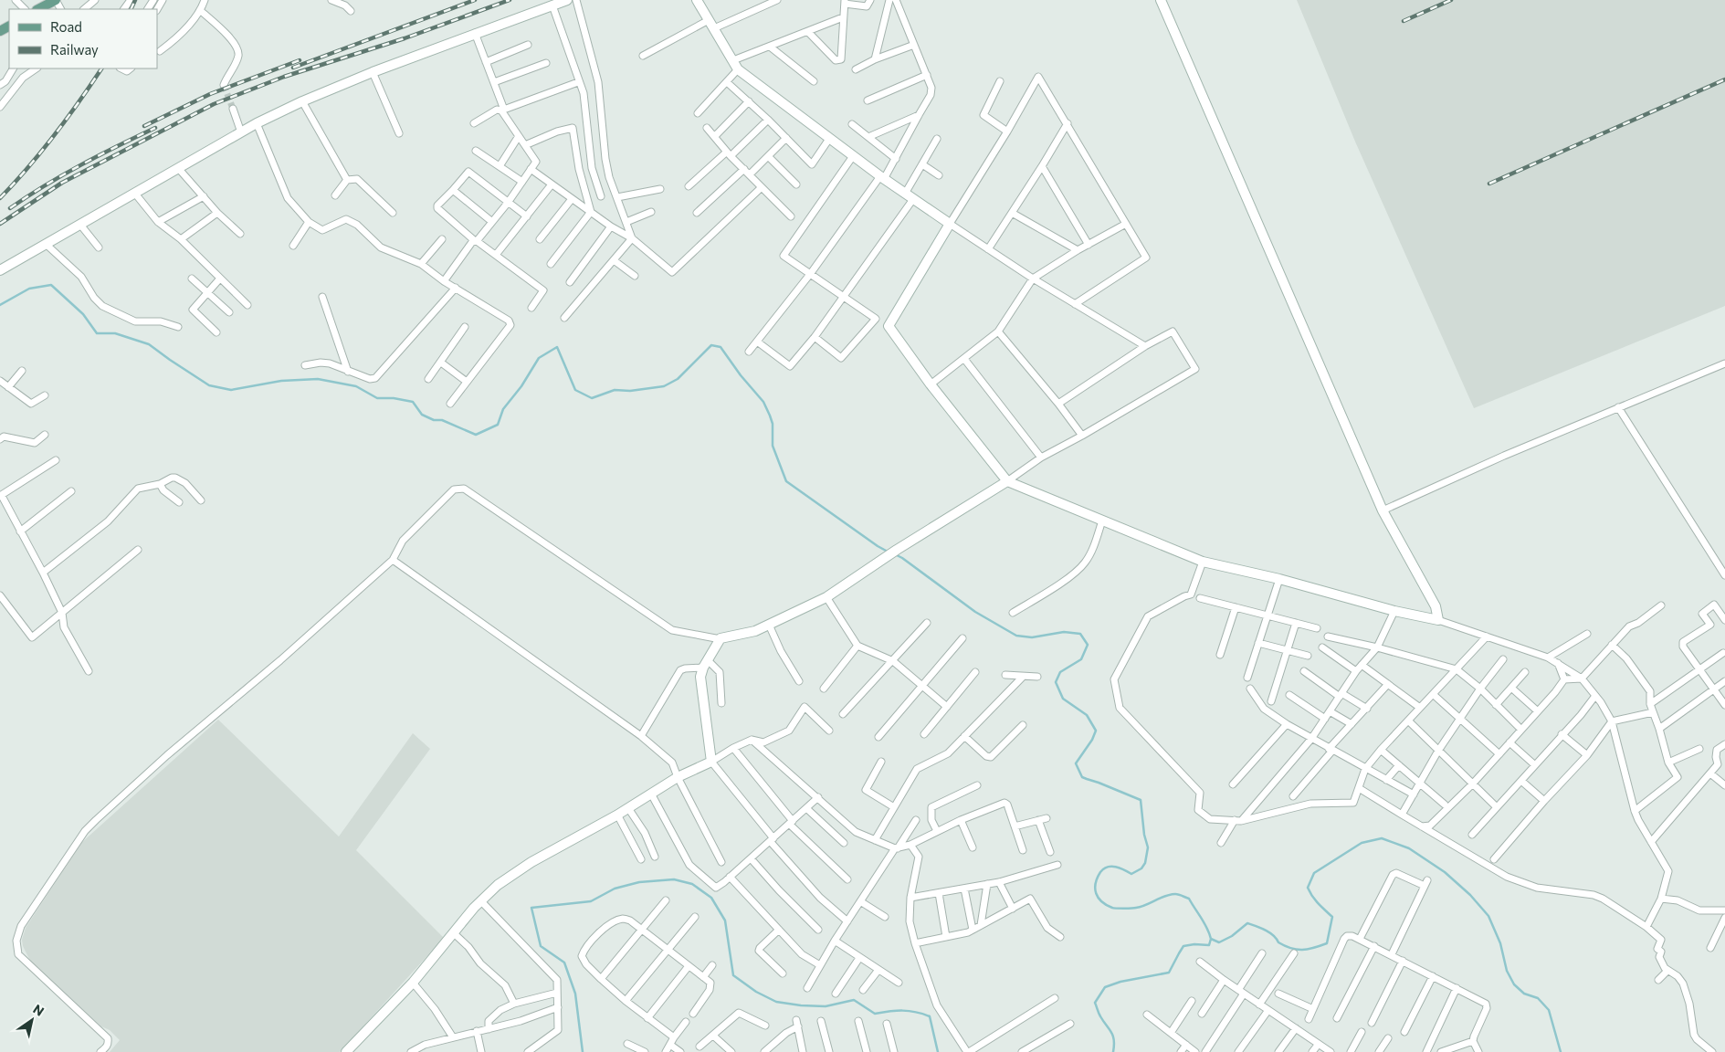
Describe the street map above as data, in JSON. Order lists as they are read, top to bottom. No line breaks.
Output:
{"legend":["Road","Railway"],"north":"top right"}
